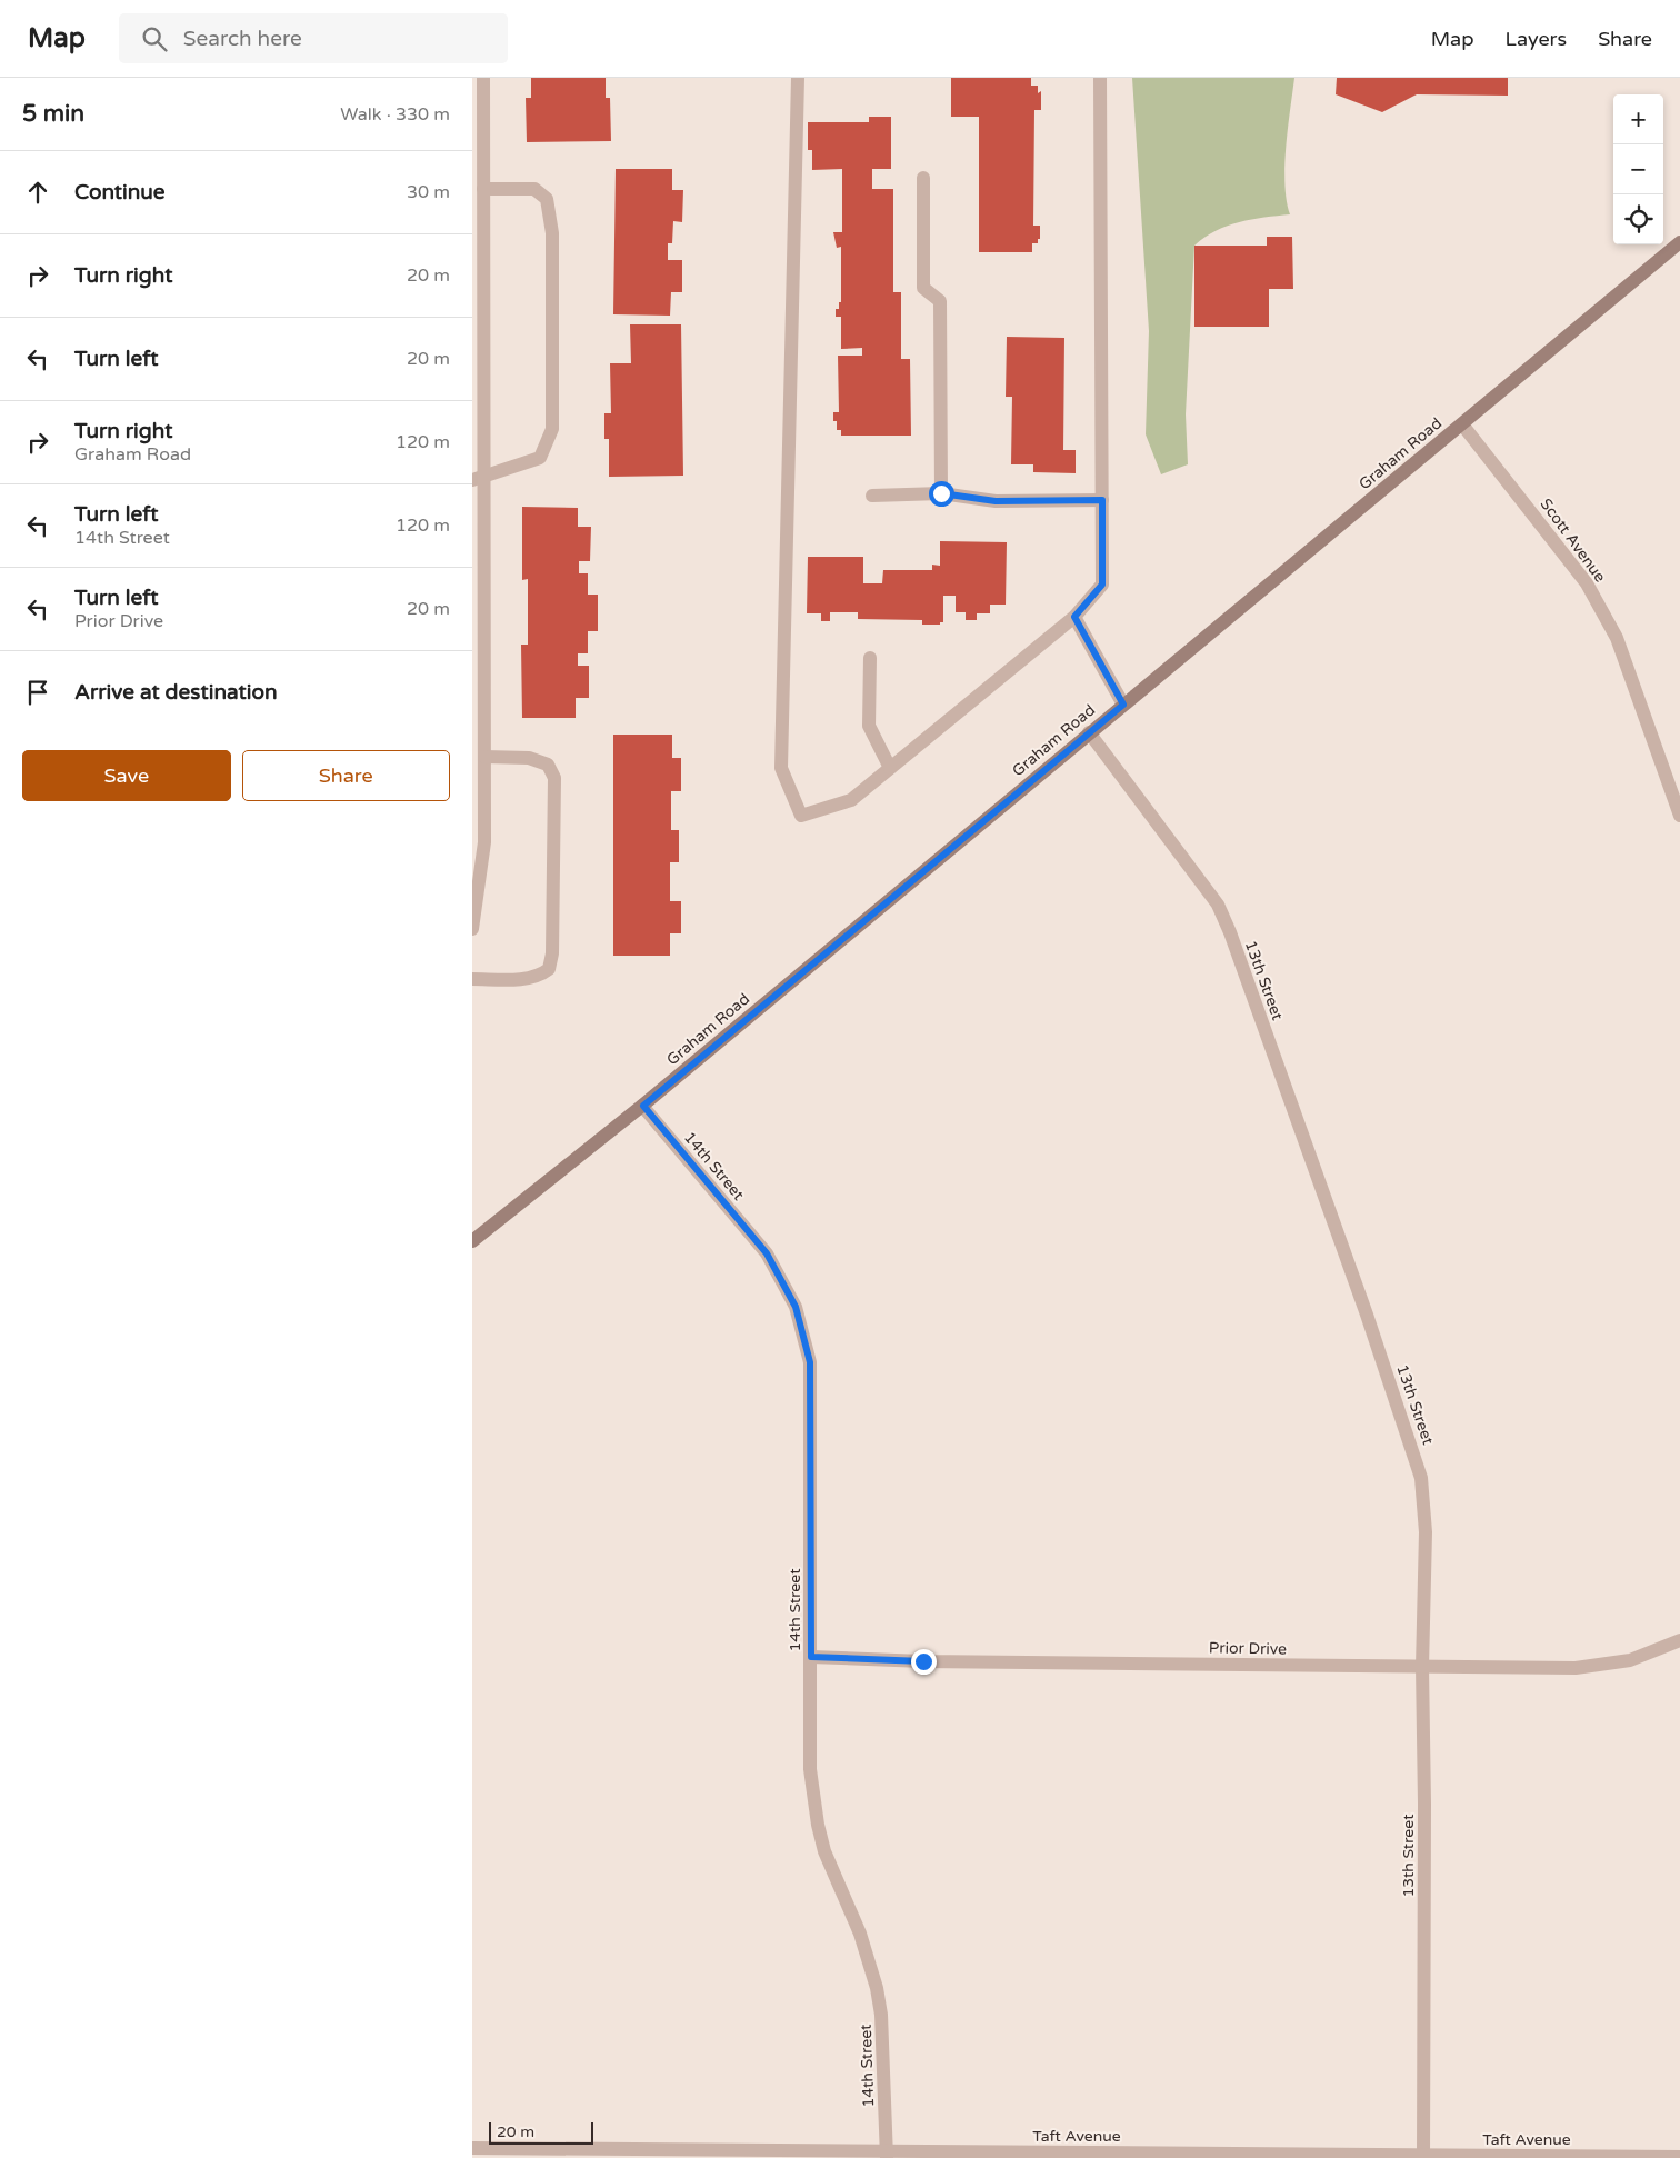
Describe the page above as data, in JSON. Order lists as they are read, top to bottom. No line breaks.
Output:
{"streets":{"main road":["Graham Road"],"street":["Scott Avenue","13th Street","14th Street","Prior Drive","Taft Avenue"]},"crossings":[["Graham Road","Scott Avenue"],["Graham Road","13th Street"],["Graham Road","14th Street"],["13th Street","Prior Drive"],["13th Street","Taft Avenue"],["14th Street","Prior Drive"],["14th Street","Taft Avenue"]],"scale_bar":"20 m","page":{"header":"Map","search":"Search here","nav":["Map","Layers","Share"],"heading":["5 min","Walk · 330 m"],"map_buttons":["+","−"],"list":[["Continue","30 m"],["Turn right","20 m"],["Turn left","20 m"],["Turn right","Graham Road","120 m"],["Turn left","14th Street","120 m"],["Turn left","Prior Drive","20 m"],"Arrive at destination"],"buttons":["Save","Share"],"scale":"20 m"}}
